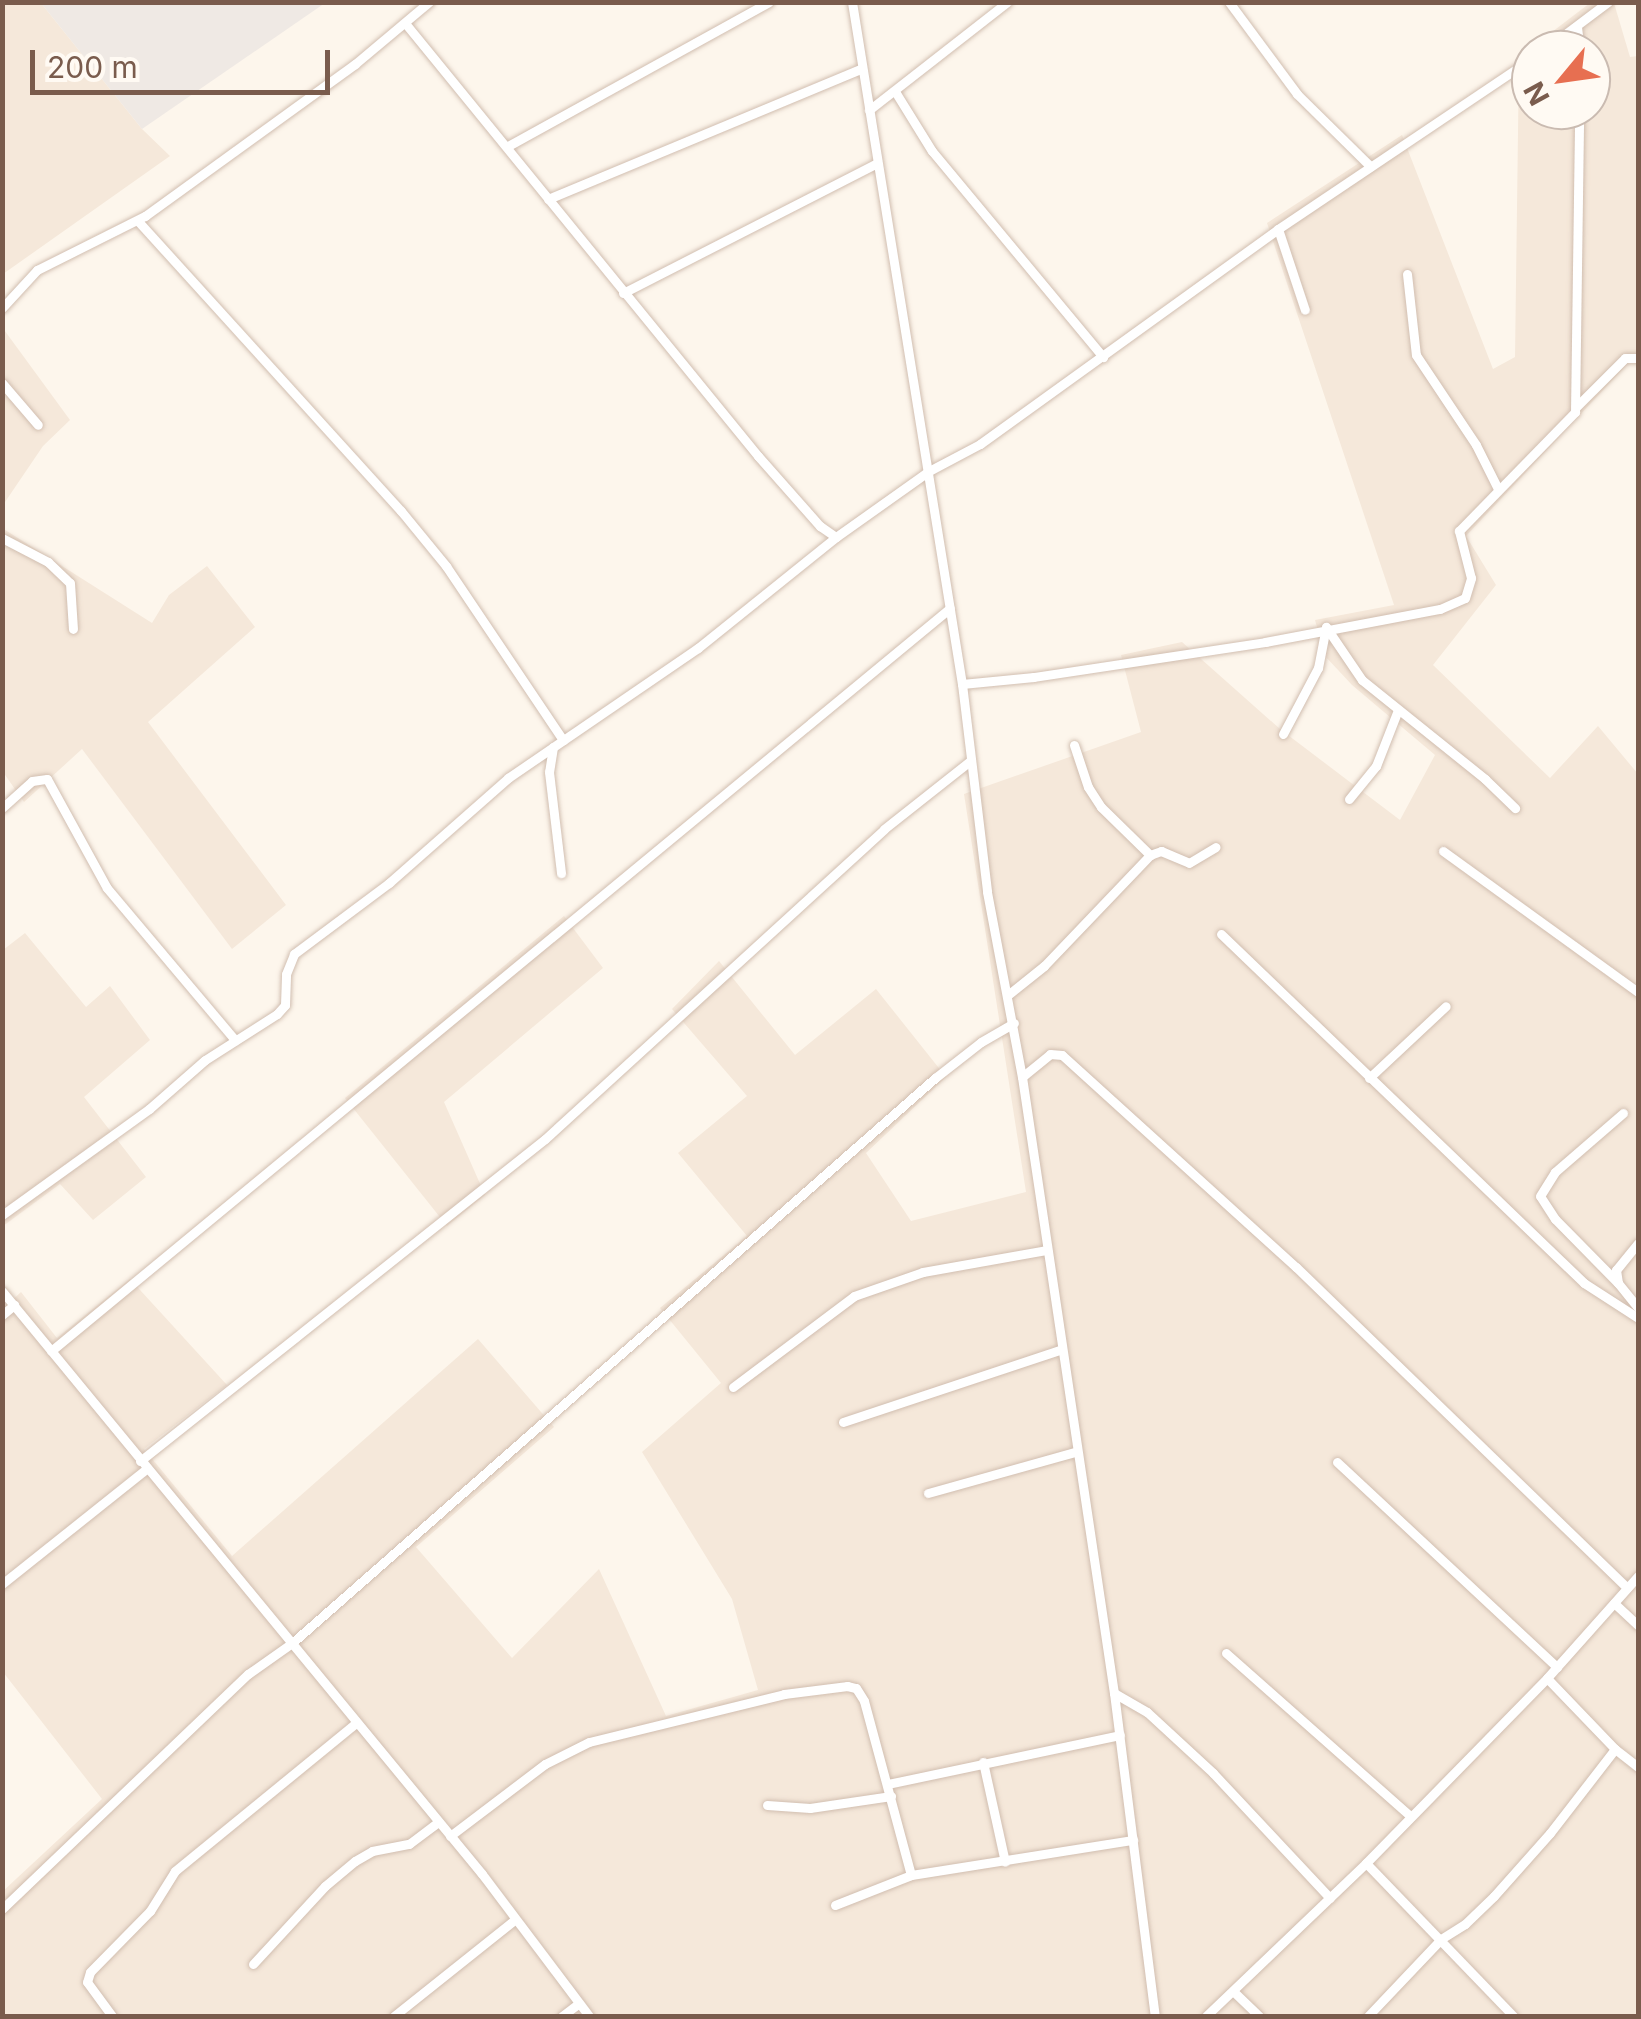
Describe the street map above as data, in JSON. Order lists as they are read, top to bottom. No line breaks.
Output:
{"scale_bar":"200 m","north":"bottom left"}
